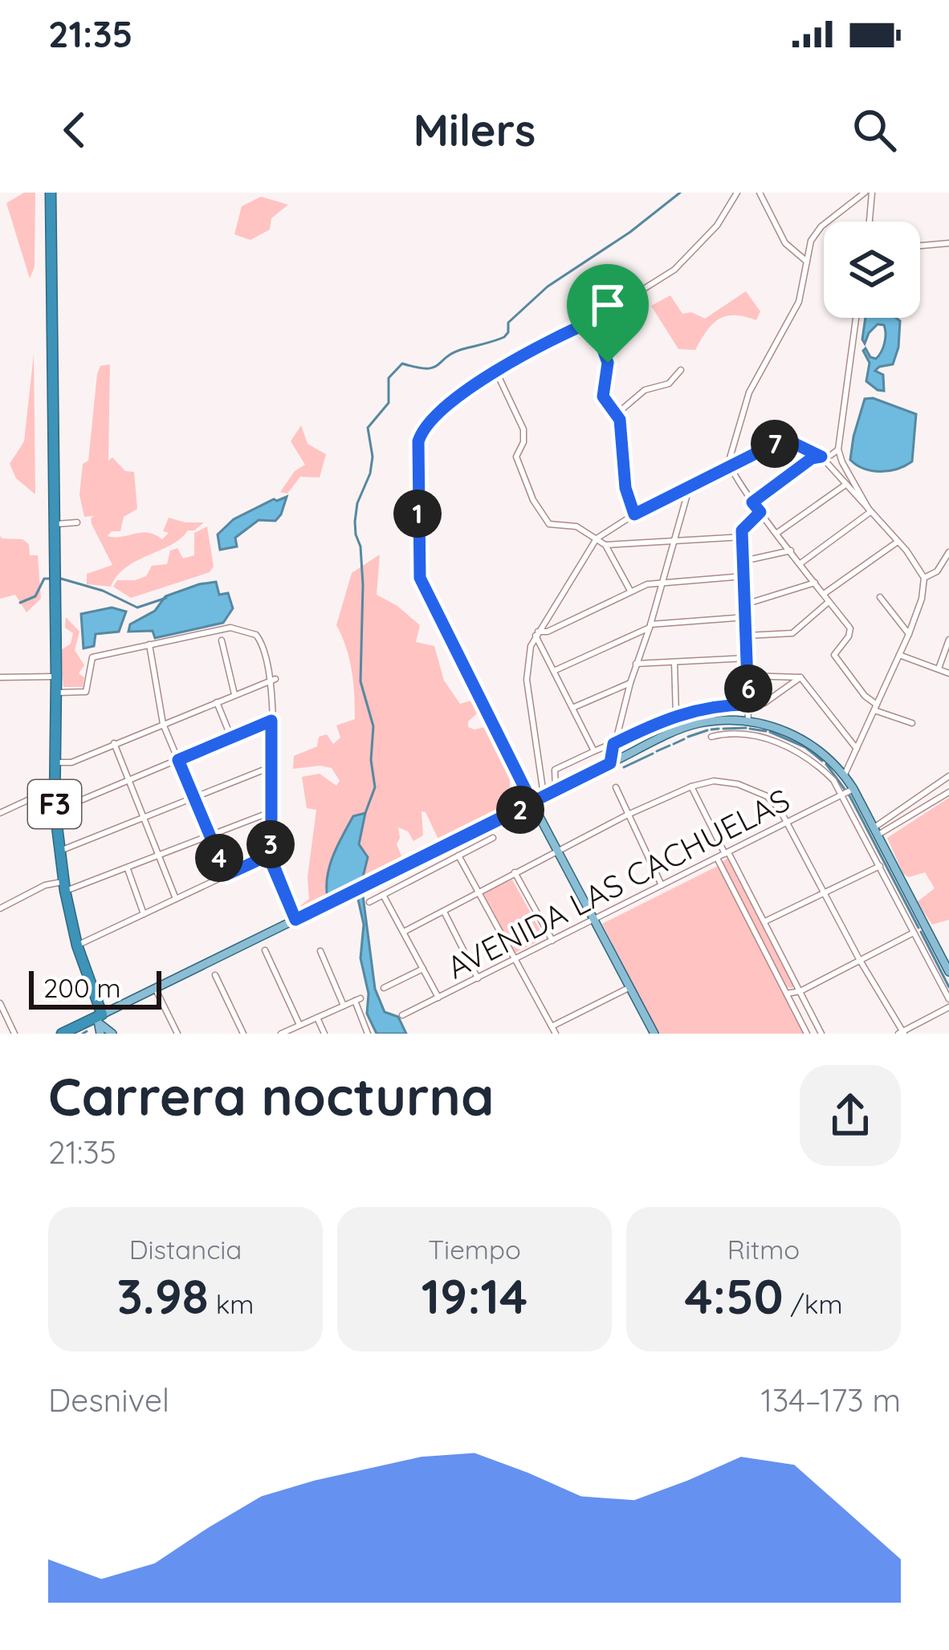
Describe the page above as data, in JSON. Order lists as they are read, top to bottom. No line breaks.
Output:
{"streets":{"highway":["F3"],"street":["AVENIDA LAS CACHUELAS"]},"scale_bar":"200 m","page":{"status":"21:35","header":"Milers","pins":["7","1","6","2","3","4"],"scale":"200 m","heading":["Carrera nocturna","21:35"],"stats":[["Distancia","3.98 km"],["Tiempo","19:14"],["Ritmo","4:50 /km"]],"chart":["Desnivel","134–173 m"]}}
